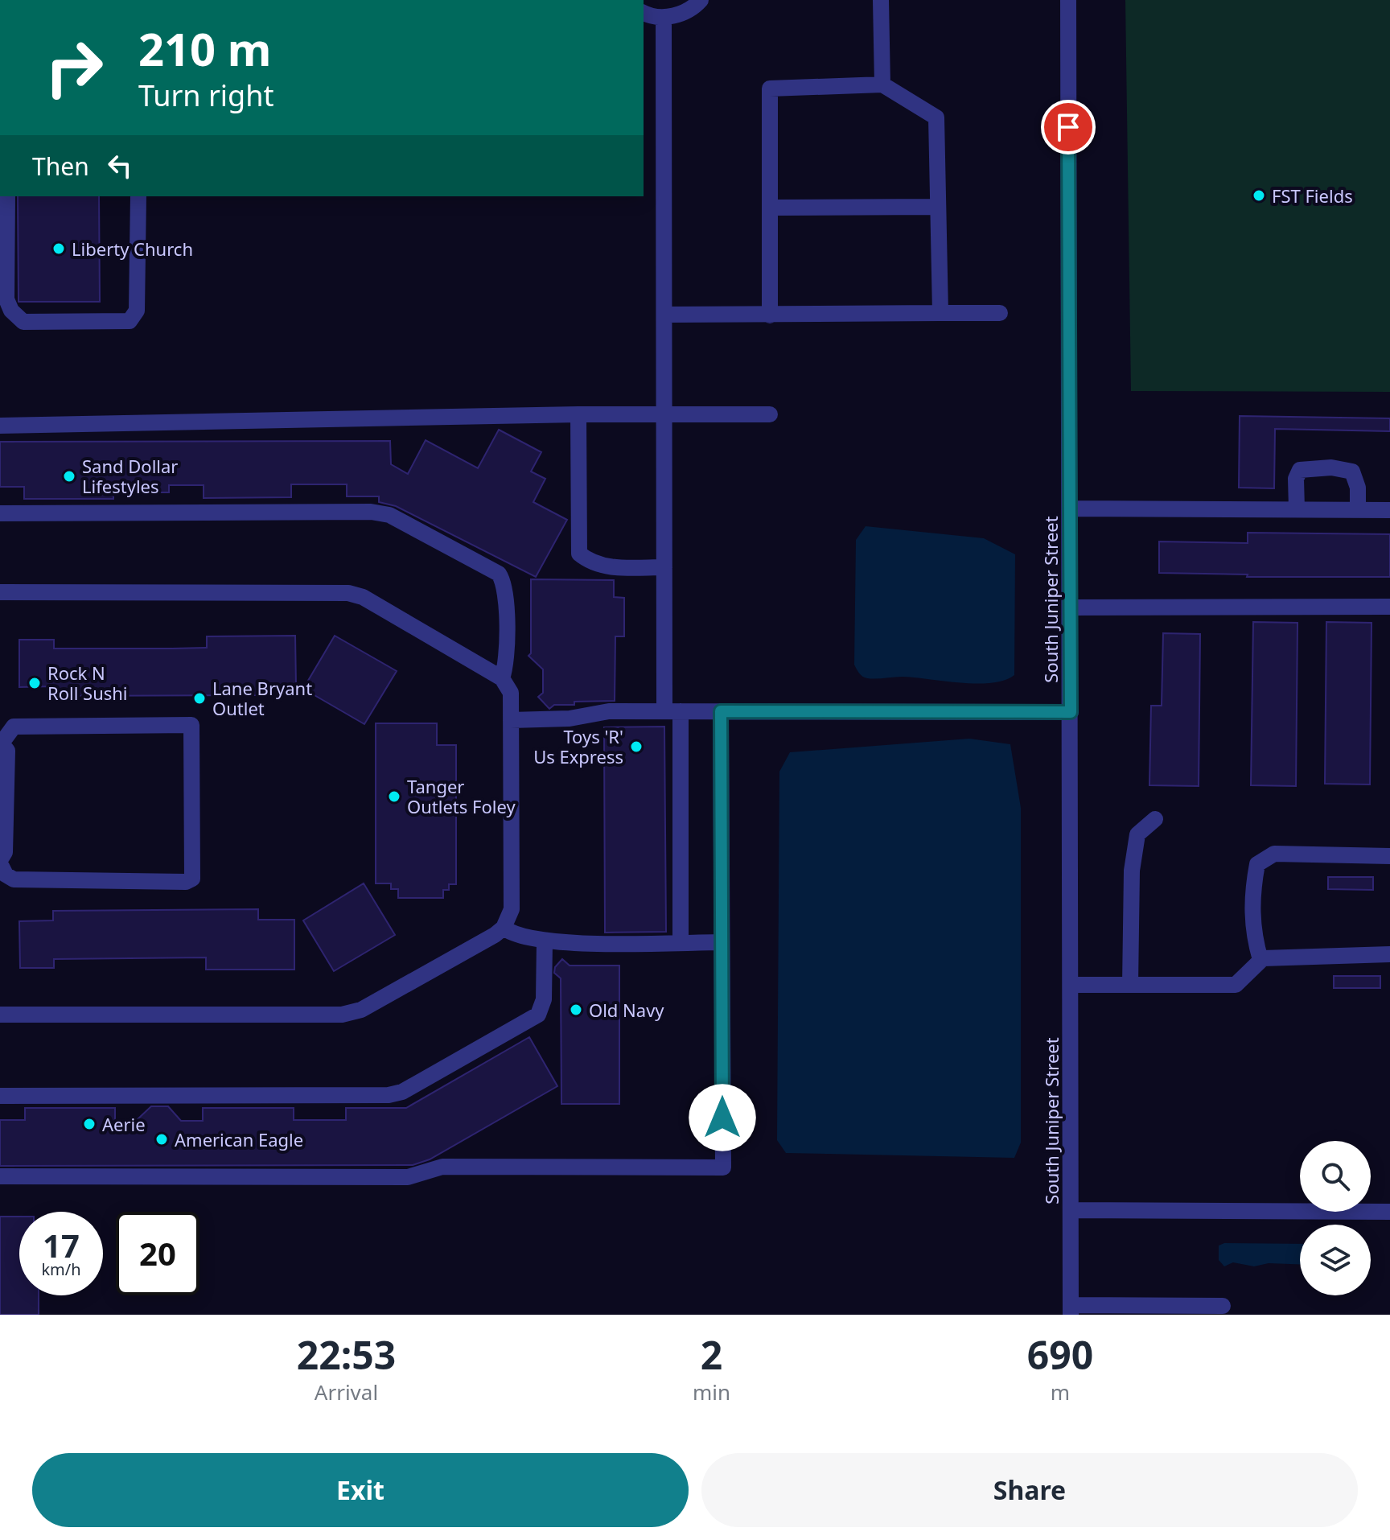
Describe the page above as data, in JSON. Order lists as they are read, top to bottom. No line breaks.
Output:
{"streets":{"street":["South Juniper Street"]},"places":["FST Fields","Liberty Church","Sand Dollar Lifestyles","Rock N Roll Sushi","Lane Bryant Outlet","Toys 'R' Us Express","Tanger Outlets Foley","Old Navy","Aerie","American Eagle"],"page":{"turn":["210 m","Turn right"],"then":"Then","speed":"17 km/h","limit":"20","eta":["22:53","Arrival","2","min","690","m"],"buttons":["Exit","Share"]}}
